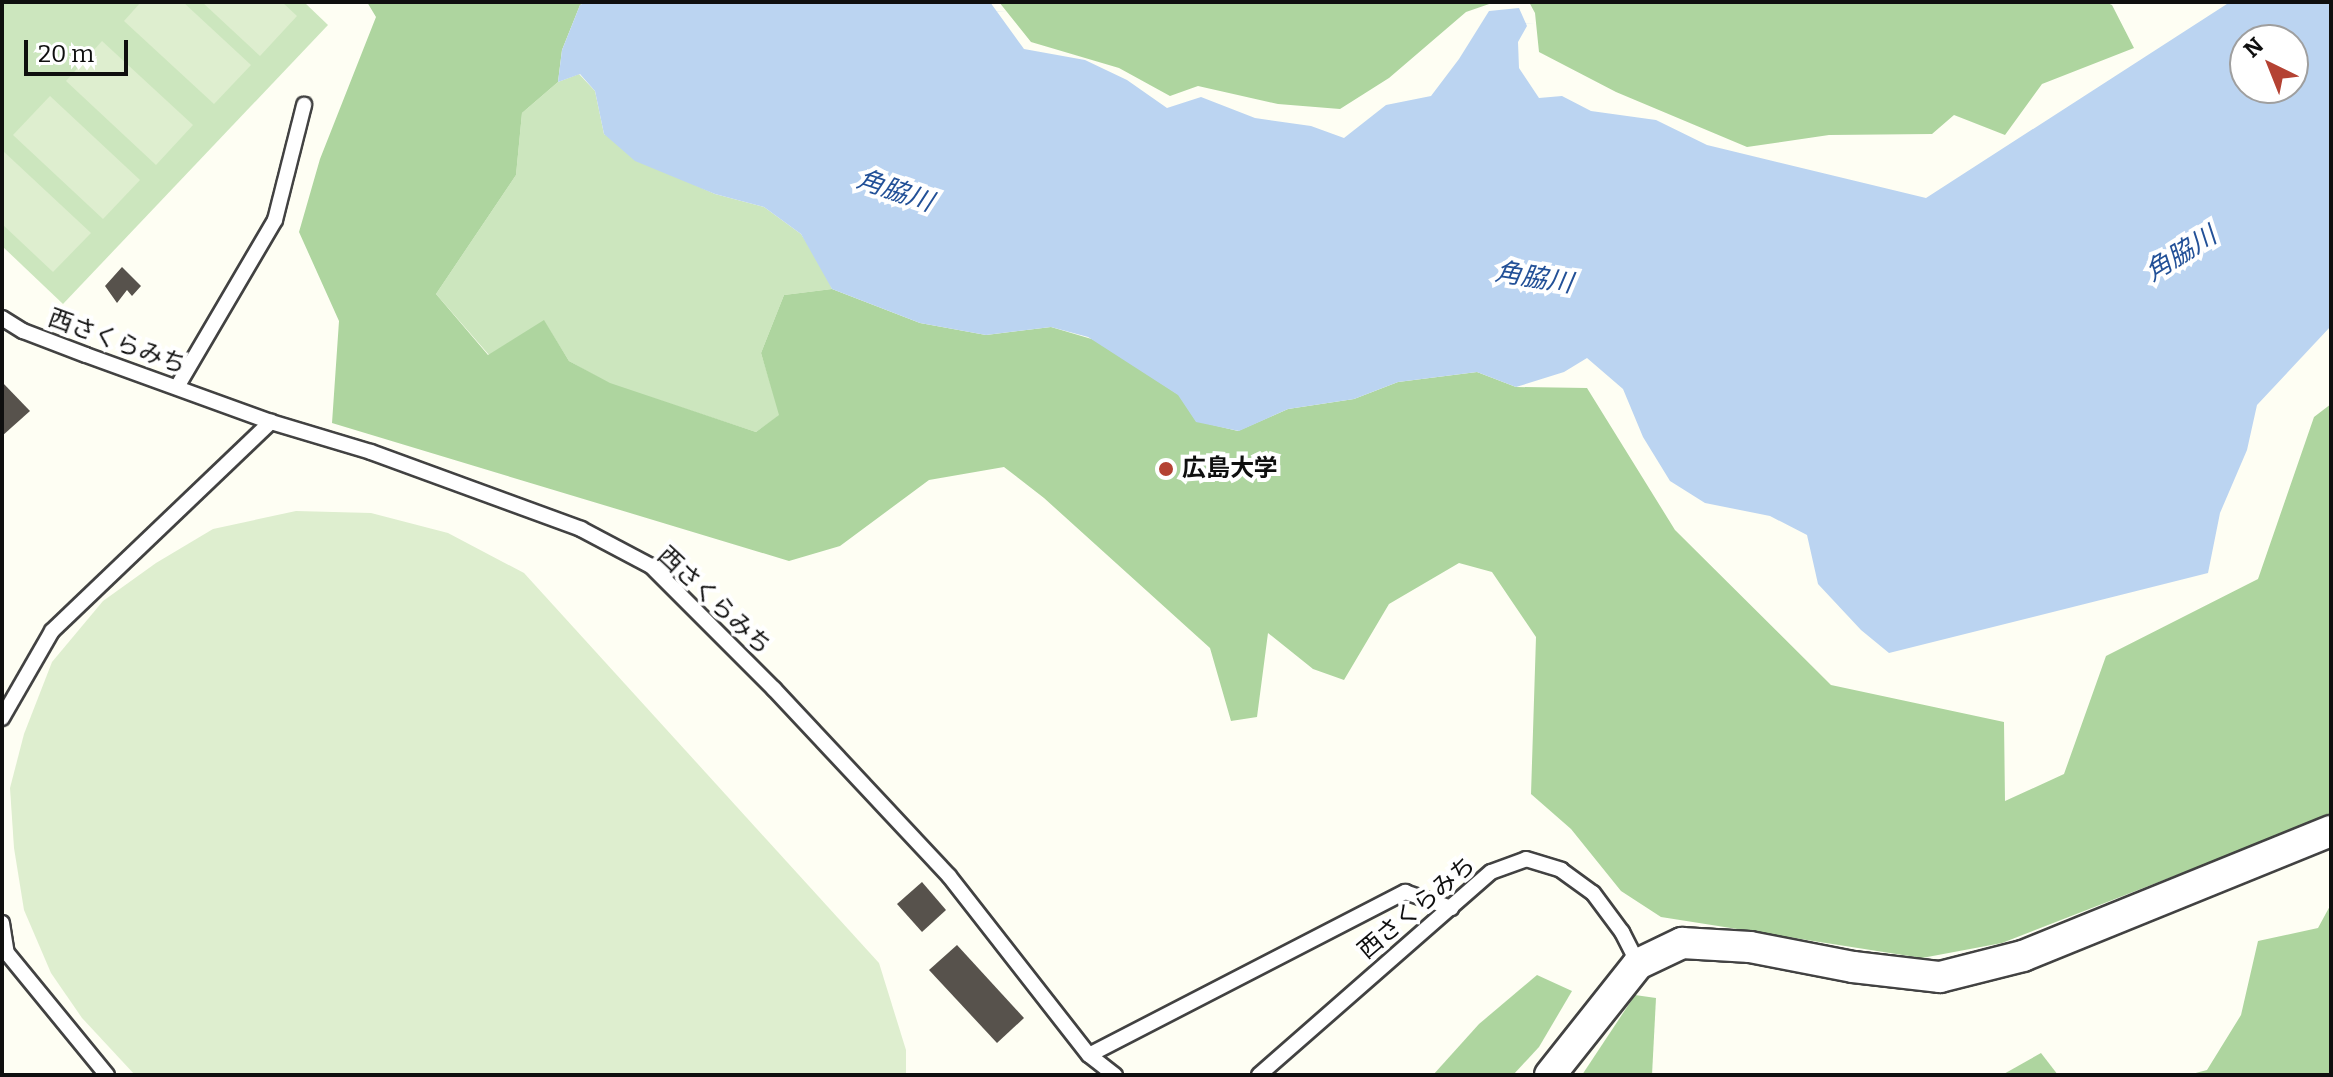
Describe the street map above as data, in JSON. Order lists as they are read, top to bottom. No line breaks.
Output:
{"streets":{"lane":["西さくらみち"]},"water":["角脇川"],"places":["広島大学"],"scale_bar":"20 m","north":"top left"}
